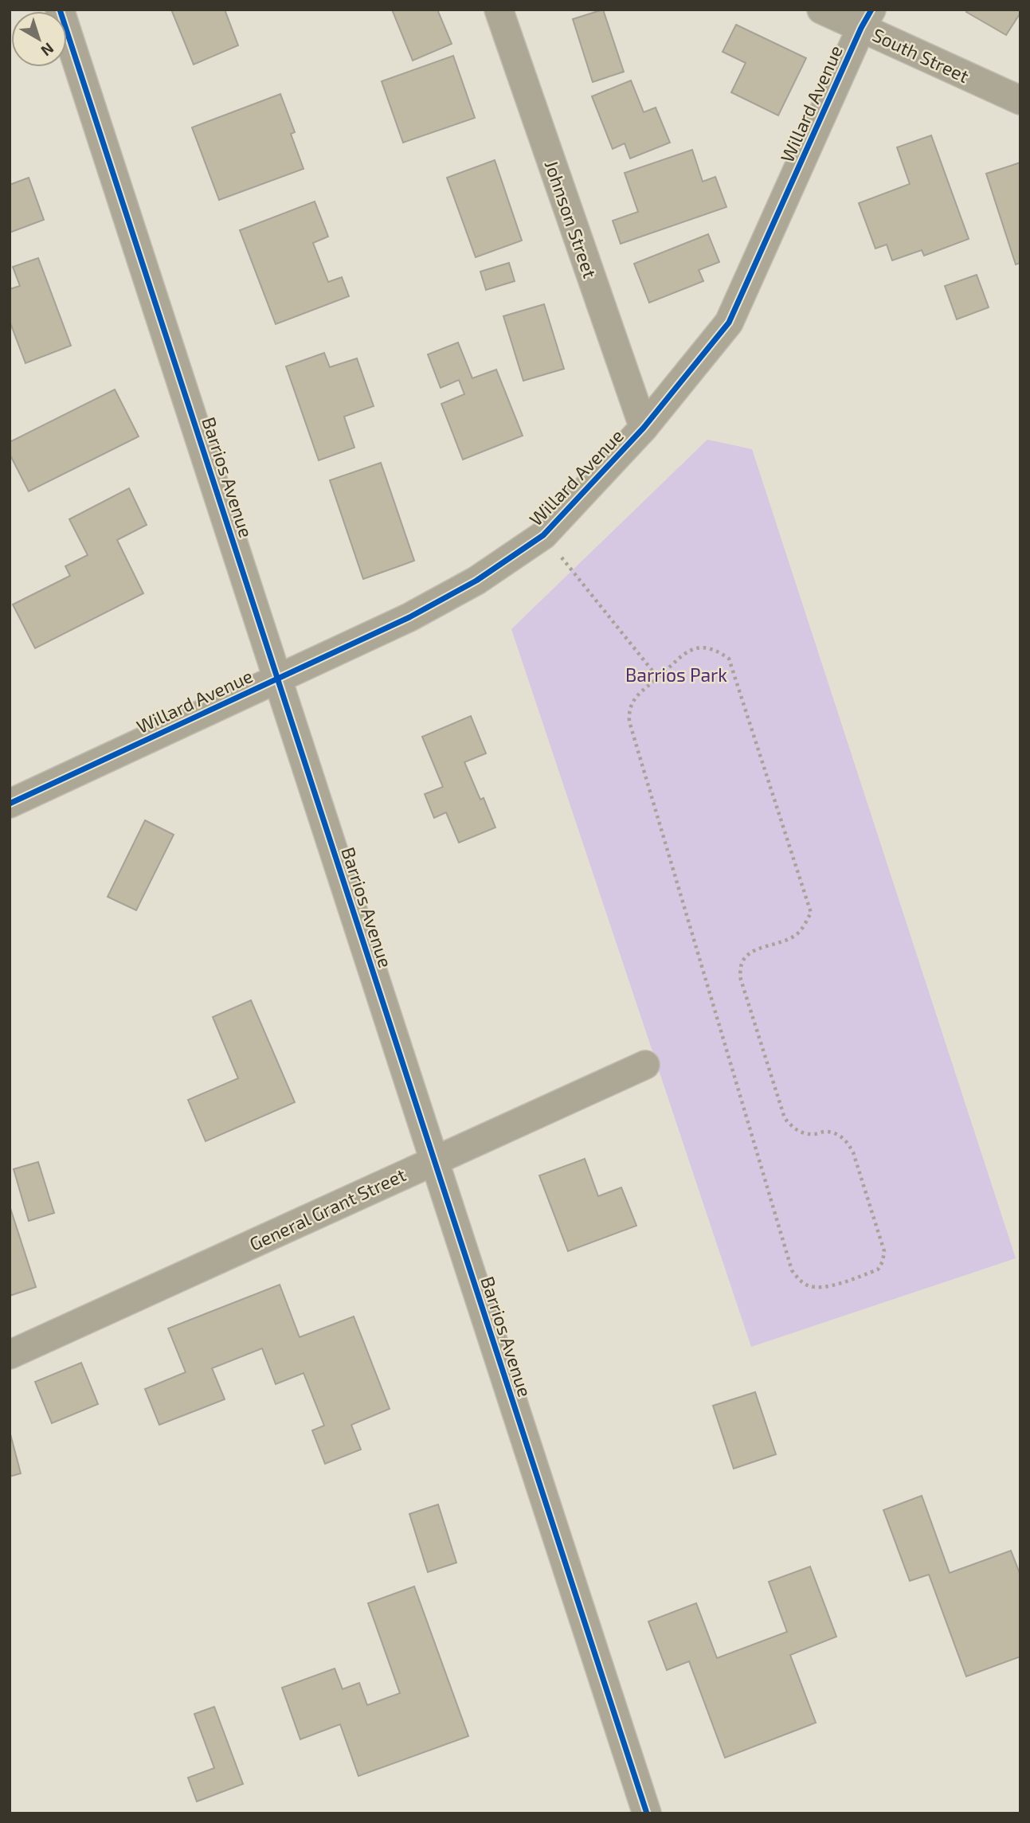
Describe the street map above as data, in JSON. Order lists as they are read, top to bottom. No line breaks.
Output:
{"streets":{"street":["South Street","Willard Avenue","Johnson Street","Barrios Avenue","General Grant Street"]},"crossings":[["South Street","Willard Avenue"],["Willard Avenue","Johnson Street"],["Willard Avenue","Barrios Avenue"],["Barrios Avenue","General Grant Street"]],"parks":["Barrios Park"],"north":"bottom right"}
